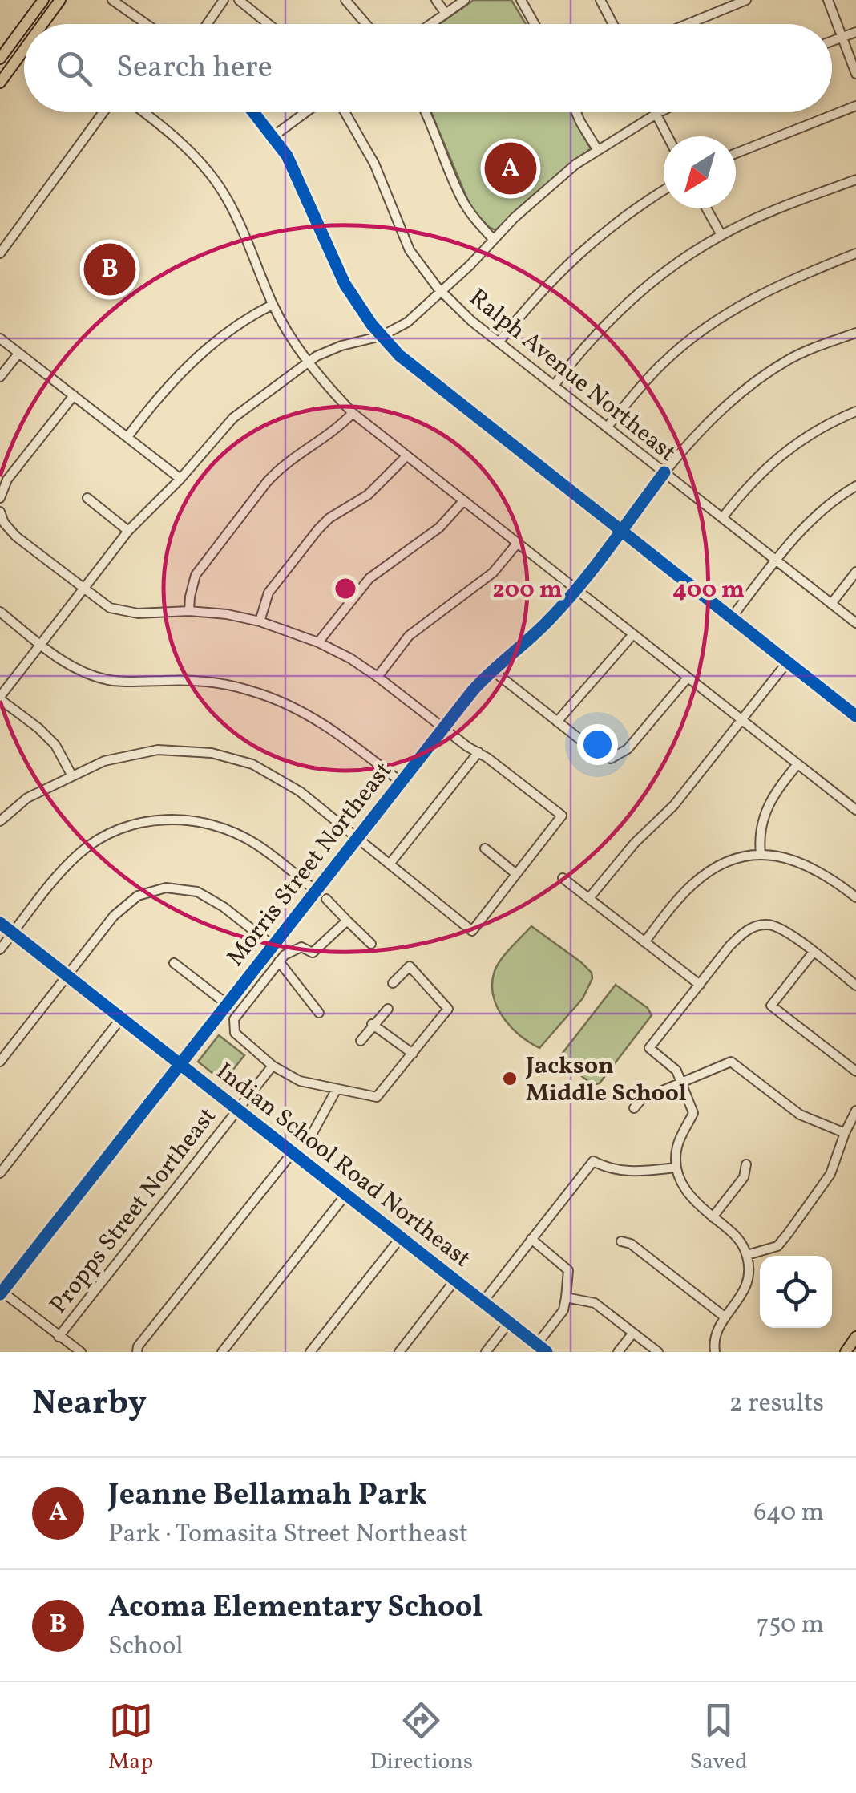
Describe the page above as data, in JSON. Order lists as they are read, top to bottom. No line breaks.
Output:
{"streets":{"street":["Ralph Avenue Northeast","Morris Street Northeast","Indian School Road Northeast","Propps Street Northeast"]},"crossings":[["Ralph Avenue Northeast","Morris Street Northeast"],["Morris Street Northeast","Indian School Road Northeast"],["Indian School Road Northeast","Propps Street Northeast"]],"places":["Jackson Middle School"],"north":"bottom left","page":{"search":"Search here","pins":["A","B"],"heading":["Nearby","2 results"],"list":[{"mark":"A","name":"Jeanne Bellamah Park","note":"Park · Tomasita Street Northeast","value":"640 m"},{"mark":"B","name":"Acoma Elementary School","note":"School","value":"750 m"}],"nav":["Map","Directions","Saved"]},"rings":["200 m","400 m"]}
